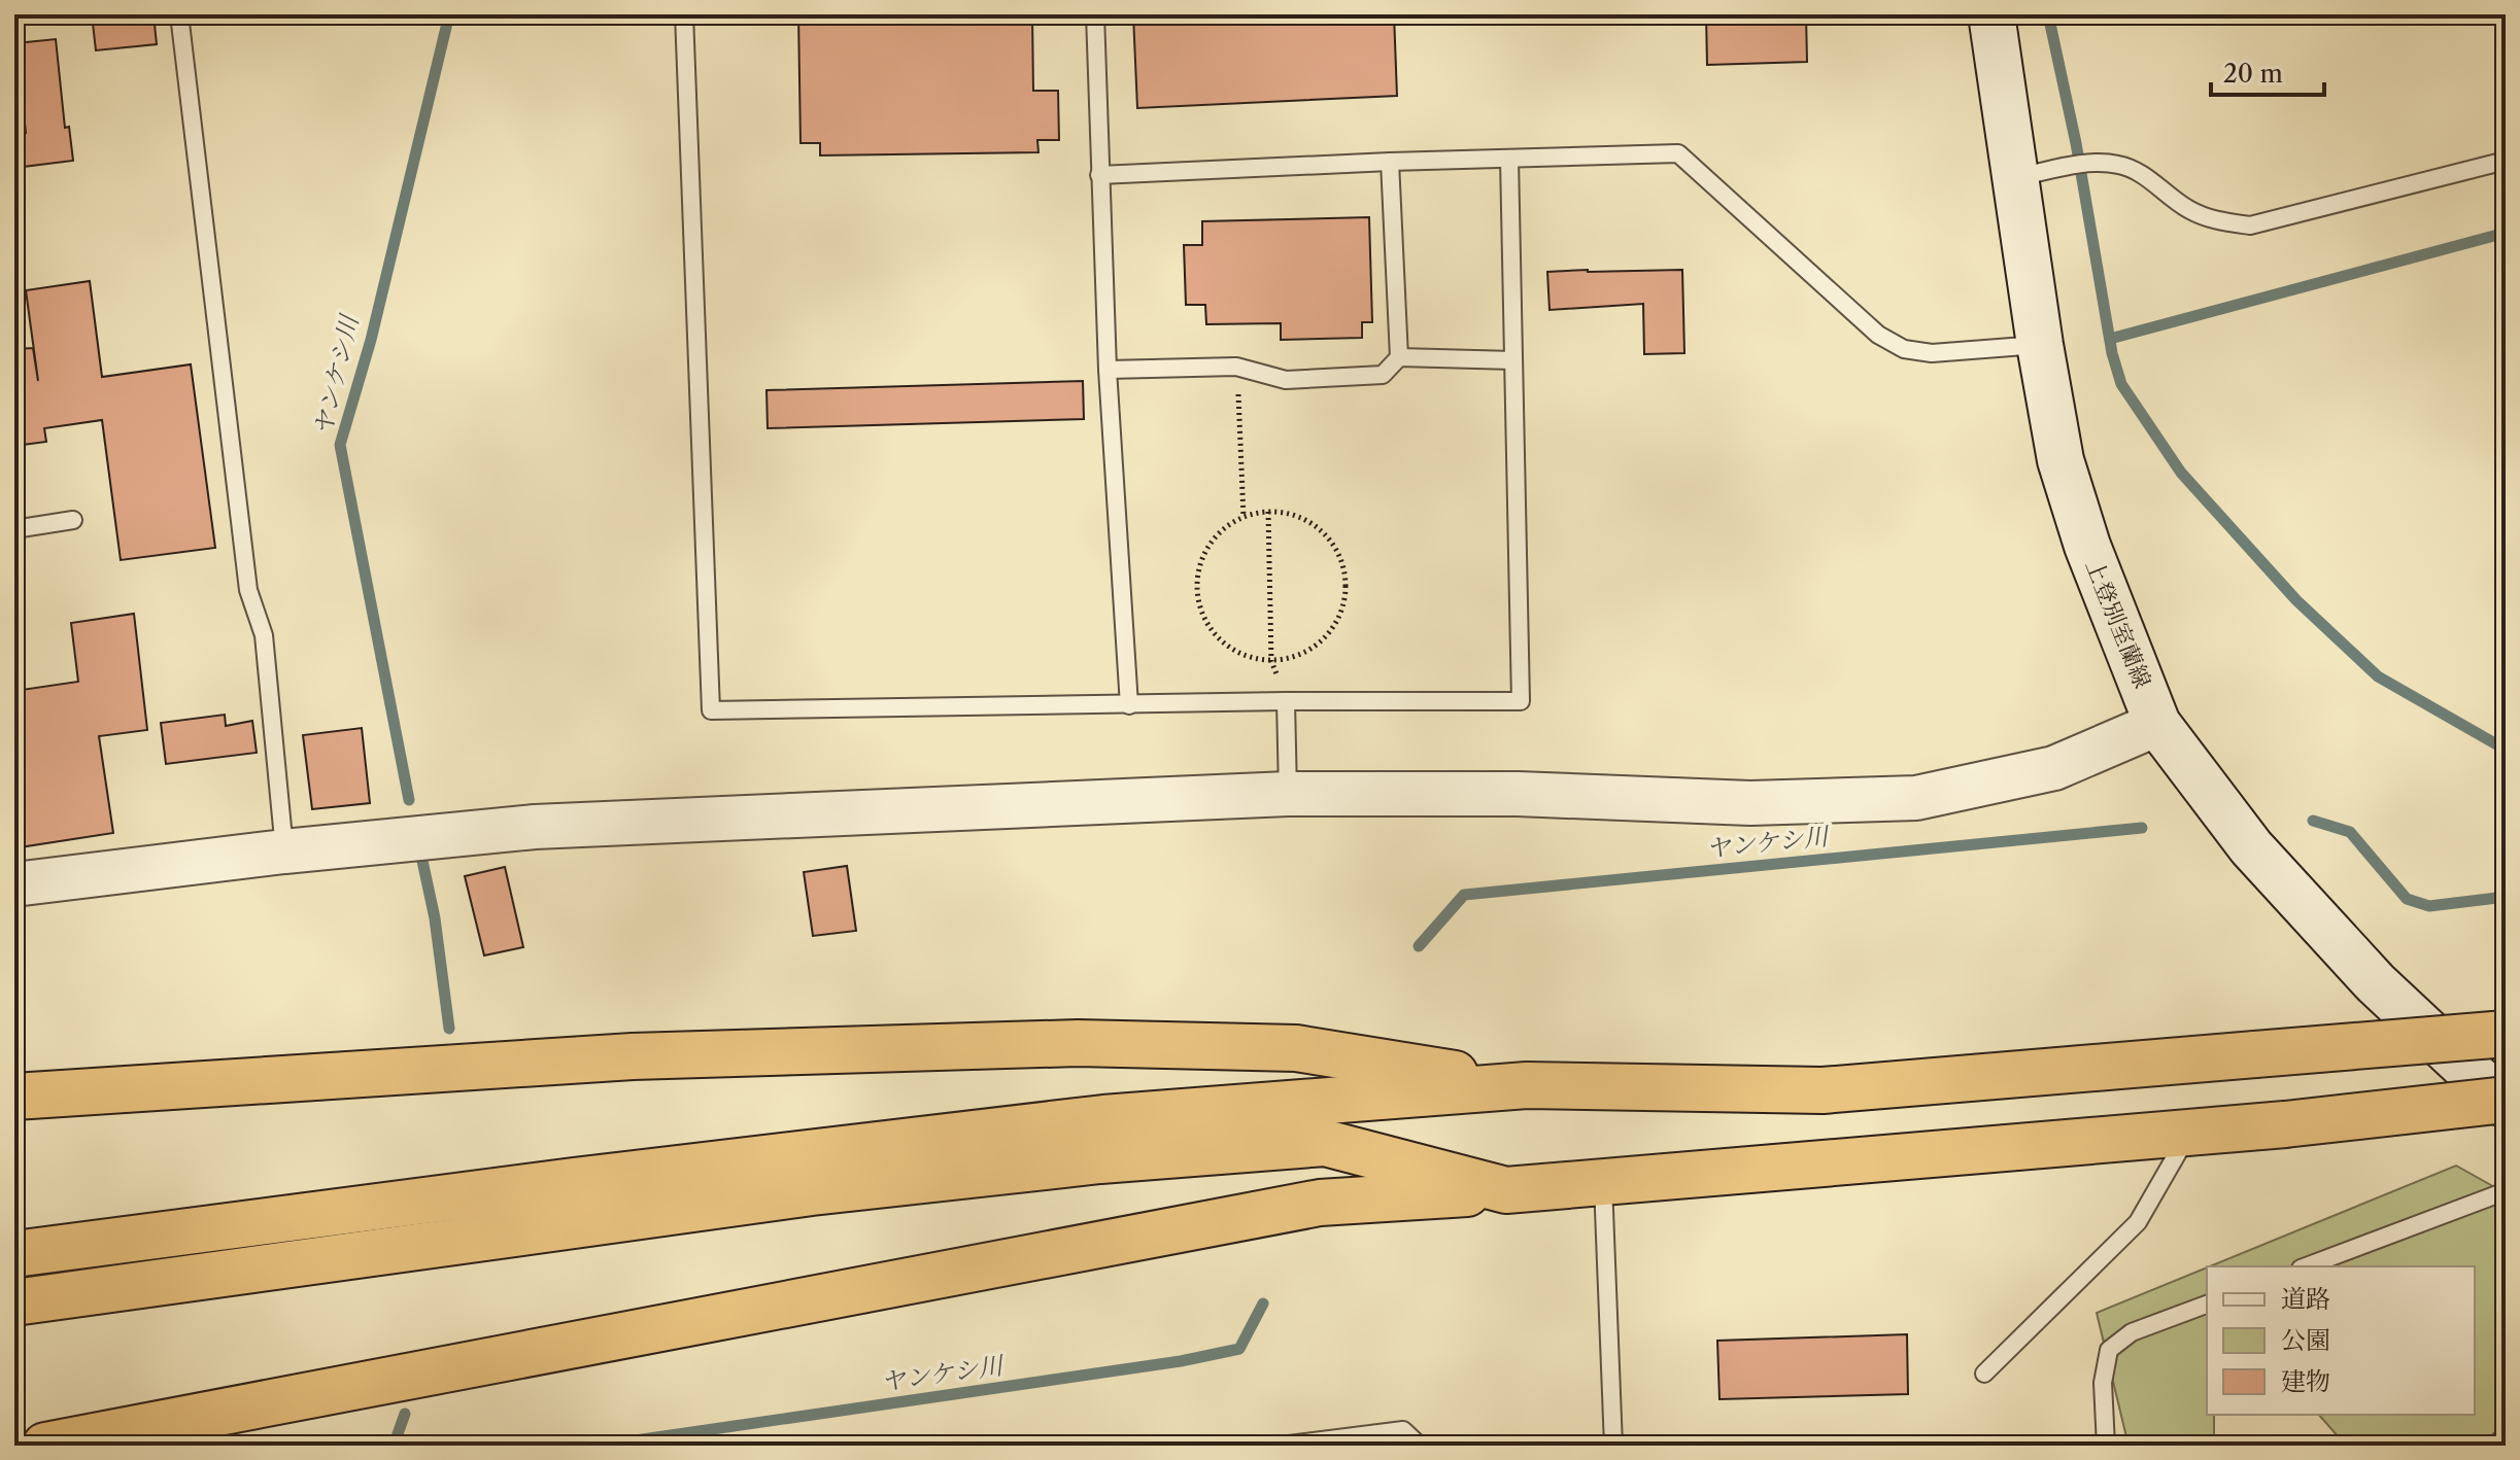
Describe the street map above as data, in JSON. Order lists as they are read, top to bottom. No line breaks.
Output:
{"streets":{"main road":["上登別室蘭線"]},"water":["ヤンケシ川"],"legend":["道路","公園","建物"],"scale_bar":"20 m"}
